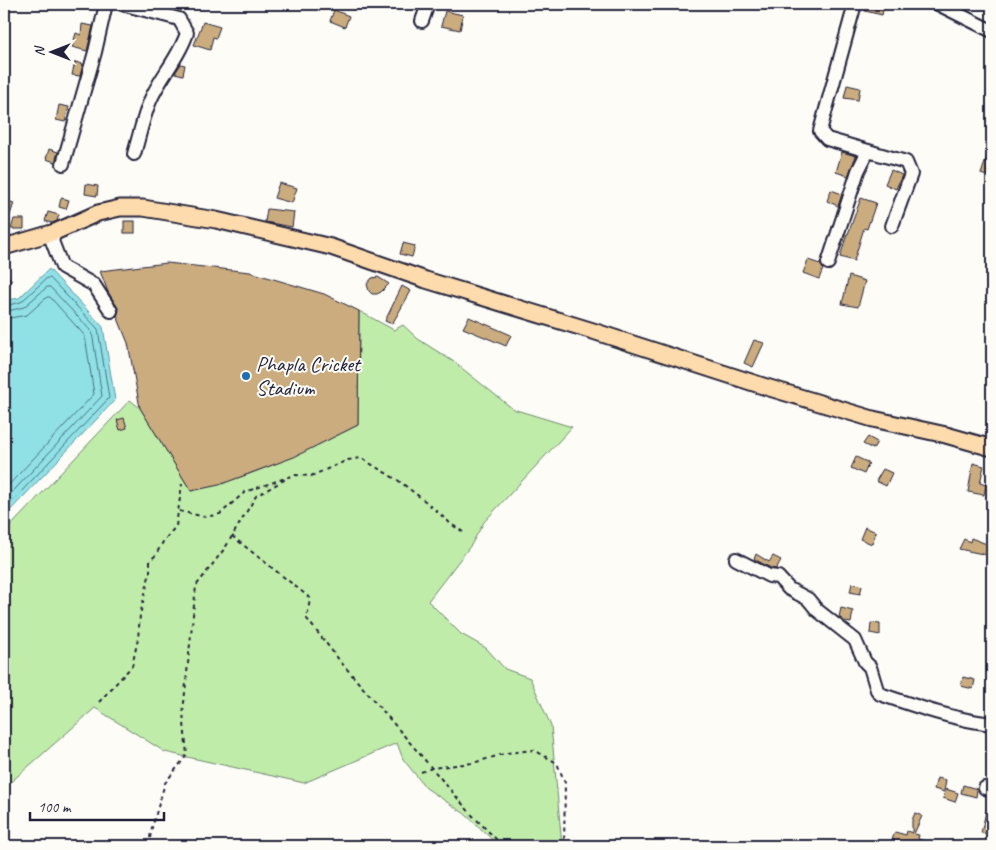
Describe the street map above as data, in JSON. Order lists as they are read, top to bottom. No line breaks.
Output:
{"places":["Phapla Cricket Stadium"],"scale_bar":"100 m","north":"left"}
